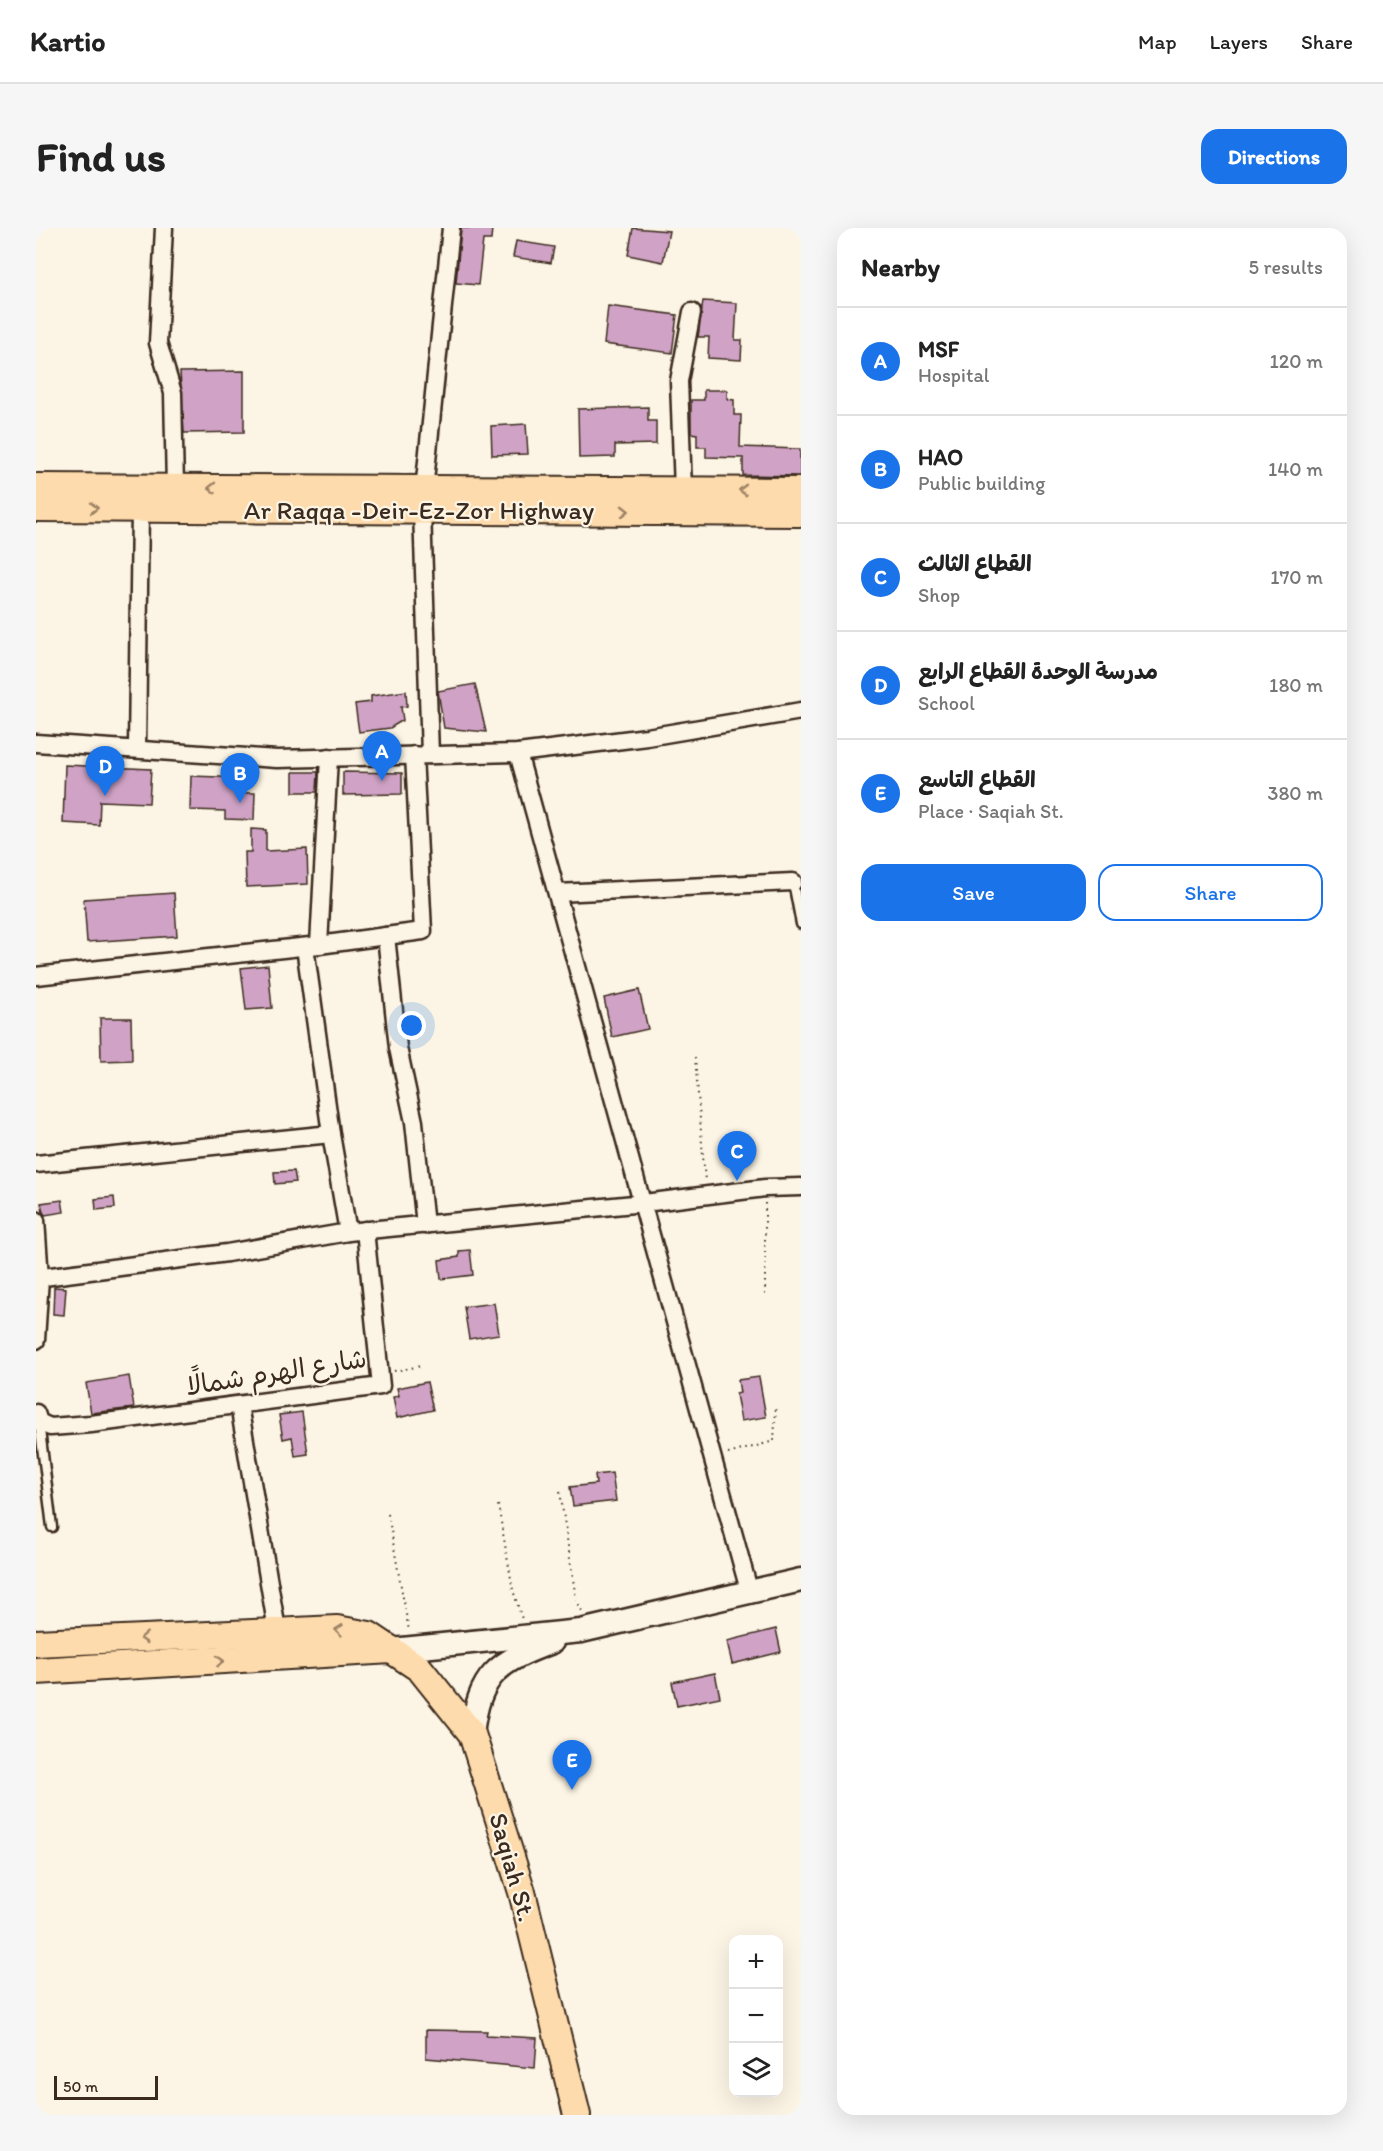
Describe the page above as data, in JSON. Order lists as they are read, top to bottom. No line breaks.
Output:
{"streets":{"main road":["Ar Raqqa -Deir-Ez-Zor Highway","Saqiah St."],"street":["شارع الهرم شمالًا"]},"scale_bar":"50 m","page":{"header":"Kartio","nav":["Map","Layers","Share"],"buttons":["Directions",["Save","Share"]],"title":"Find us","heading":["Nearby","5 results"],"list":[{"mark":"A","name":"MSF","note":"Hospital","value":"120 m"},{"mark":"B","name":"HAO","note":"Public building","value":"140 m"},{"mark":"C","name":"القطاع الثالث","note":"Shop","value":"170 m"},{"mark":"D","name":"مدرسة الوحدة القطاع الرابع","note":"School","value":"180 m"},{"mark":"E","name":"القطاع التاسع","note":"Place · Saqiah St.","value":"380 m"}],"pins":["A","D","B","C","E"],"map_buttons":["+","−"],"scale":"50 m"}}
